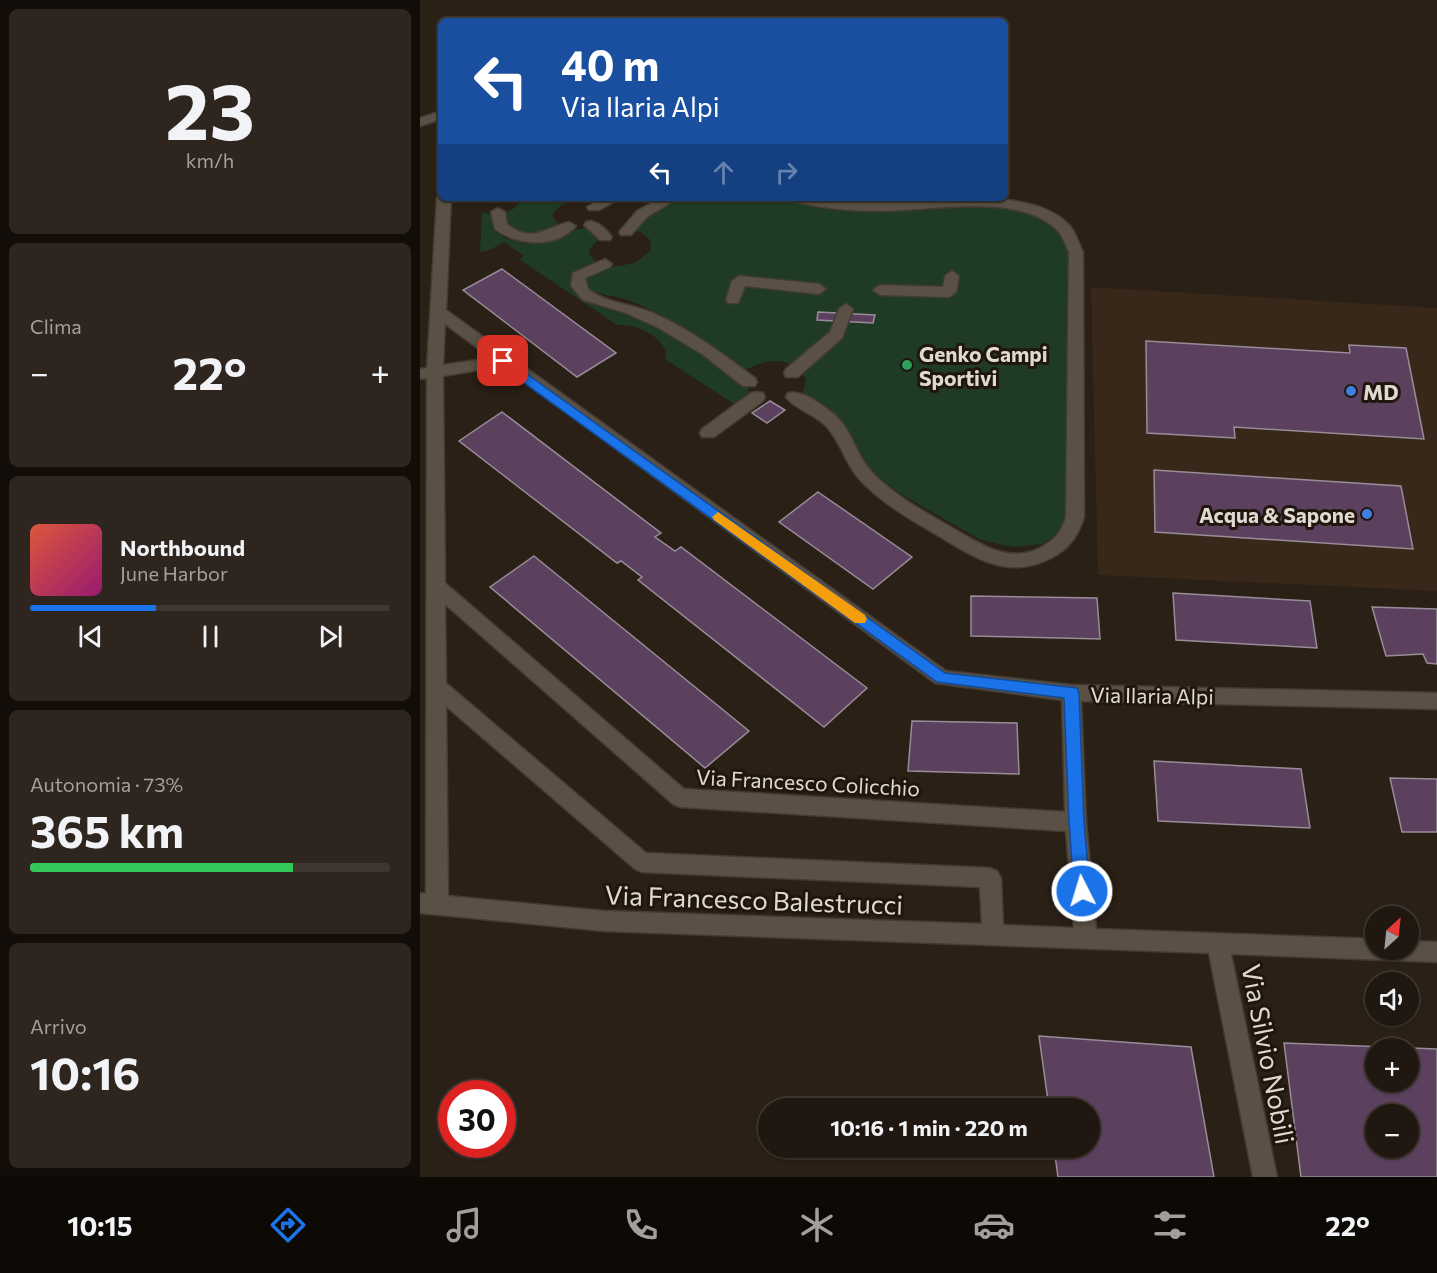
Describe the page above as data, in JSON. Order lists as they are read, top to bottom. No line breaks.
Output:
{"streets":{"street":["Via Ilaria Alpi","Via Francesco Colicchio","Via Francesco Balestrucci","Via Silvio Nobili"]},"crossings":[["Via Francesco Balestrucci","Via Silvio Nobili"]],"places":["Genko Campi Sportivi","MD","Acqua & Sapone"],"north":"top right","page":{"tile":[["23","km/h"],"Clima",["Autonomia · 73%","365 km"],["Arrivo","10:16"]],"turn":["40 m","Via Ilaria Alpi"],"heat":["−","22°","+"],"song":["Northbound","June Harbor"],"map_buttons":["+","−"],"limit":"30","trip":"10:16 · 1 min · 220 m","tabs":["10:15","22°"]}}
